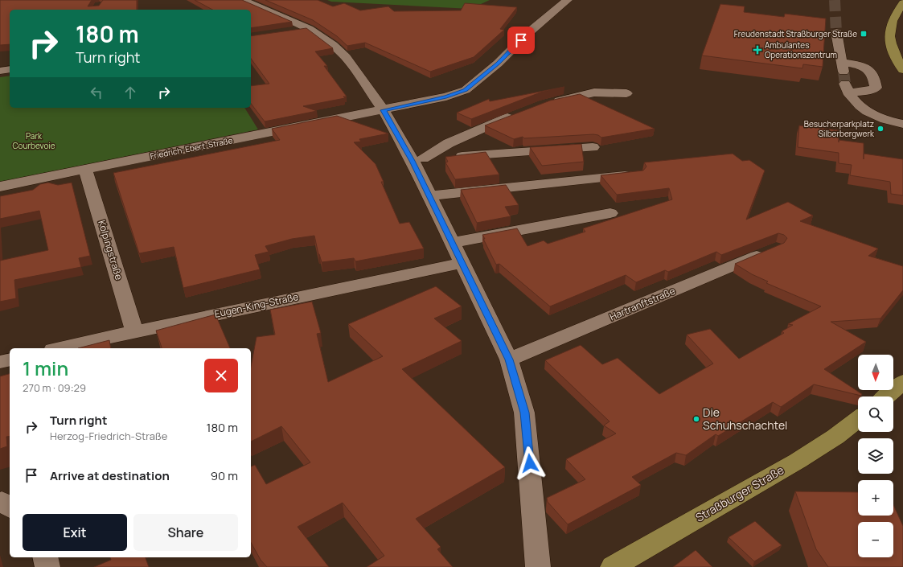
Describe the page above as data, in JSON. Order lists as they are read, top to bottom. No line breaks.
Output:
{"streets":{"main road":["Straßburger Straße"],"street":["Friedrich-Ebert-Straße","Kolpingstraße","Hartranftstraße","Eugen-King-Straße"]},"crossings":[["Friedrich-Ebert-Straße","Kolpingstraße"],["Kolpingstraße","Eugen-King-Straße"]],"parks":["Park Courbevoie"],"places":{"transit":["Freudenstadt Straßburger Straße"],"health":["Ambulantes Operationszentrum"],"other":["Besucherparkplatz Silberbergwerk","Die Schuhschachtel"]},"north":"bottom","page":{"turn":["180 m","Turn right"],"heading":["1 min","270 m · 09:29"],"map_buttons":["+","−"],"list":[{"name":"Turn right","note":"Herzog-Friedrich-Straße","value":"180 m"},{"name":"Arrive at destination","value":"90 m"}],"buttons":["Exit","Share"]}}
